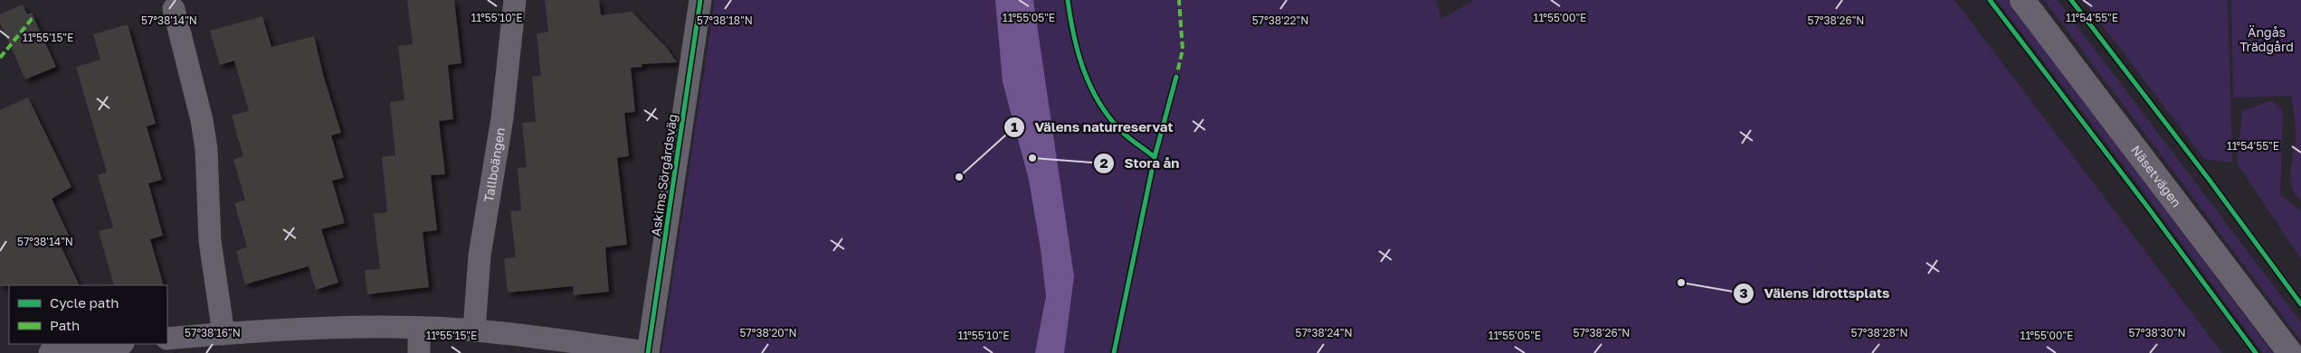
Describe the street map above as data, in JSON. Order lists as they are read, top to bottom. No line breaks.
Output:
{"streets":{"street":["Tallboängen","Askims Sörgårdsväg","Näsetvägen"]},"parks":["Ängås Trädgård"],"places":["Stora ån","Välens naturreservat","Välens idrottsplats"],"legend":["Cycle path","Path"],"coordinates":["11°55'00\"E","11°55'10\"E","11°55'05\"E","11°54'55\"E","57°38'14\"N","57°38'18\"N","57°38'22\"N","57°38'26\"N","11°55'15\"E","57°38'16\"N","57°38'20\"N","57°38'24\"N","57°38'28\"N","57°38'30\"N"]}
